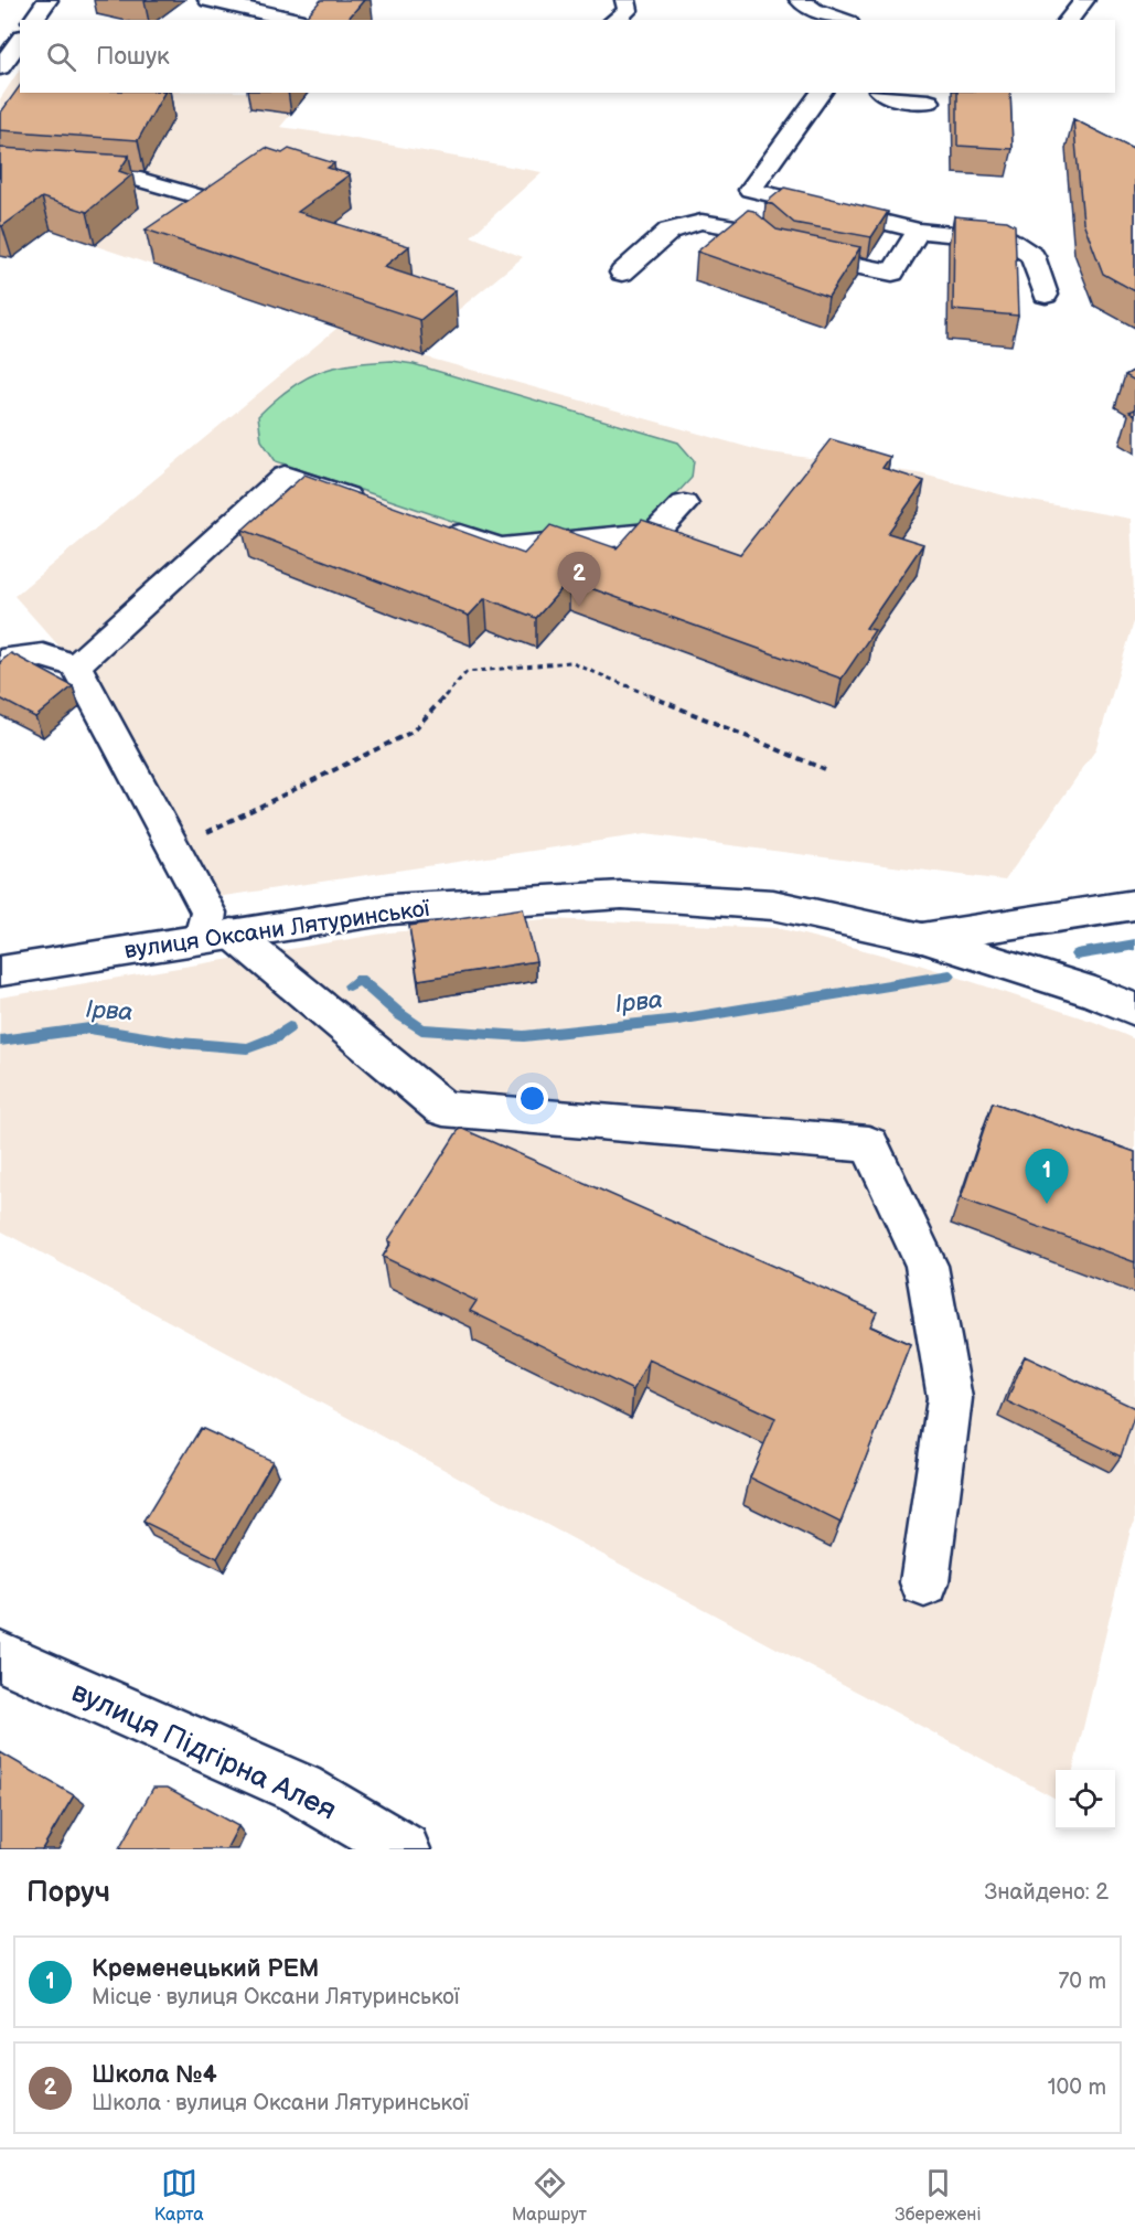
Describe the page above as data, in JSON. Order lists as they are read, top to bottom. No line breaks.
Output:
{"streets":{"main road":["вулиця Оксани Лятуринської","вулиця Підгірна Алея"]},"water":["Ірва"],"page":{"search":"Пошук","pins":["2","1"],"heading":["Поруч","Знайдено: 2"],"list":[{"mark":"1","name":"Кременецький РЕМ","note":"Місце · вулиця Оксани Лятуринської","value":"70 m"},{"mark":"2","name":"Школа №4","note":"Школа · вулиця Оксани Лятуринської","value":"100 m"}],"nav":["Карта","Маршрут","Збережені"]}}
